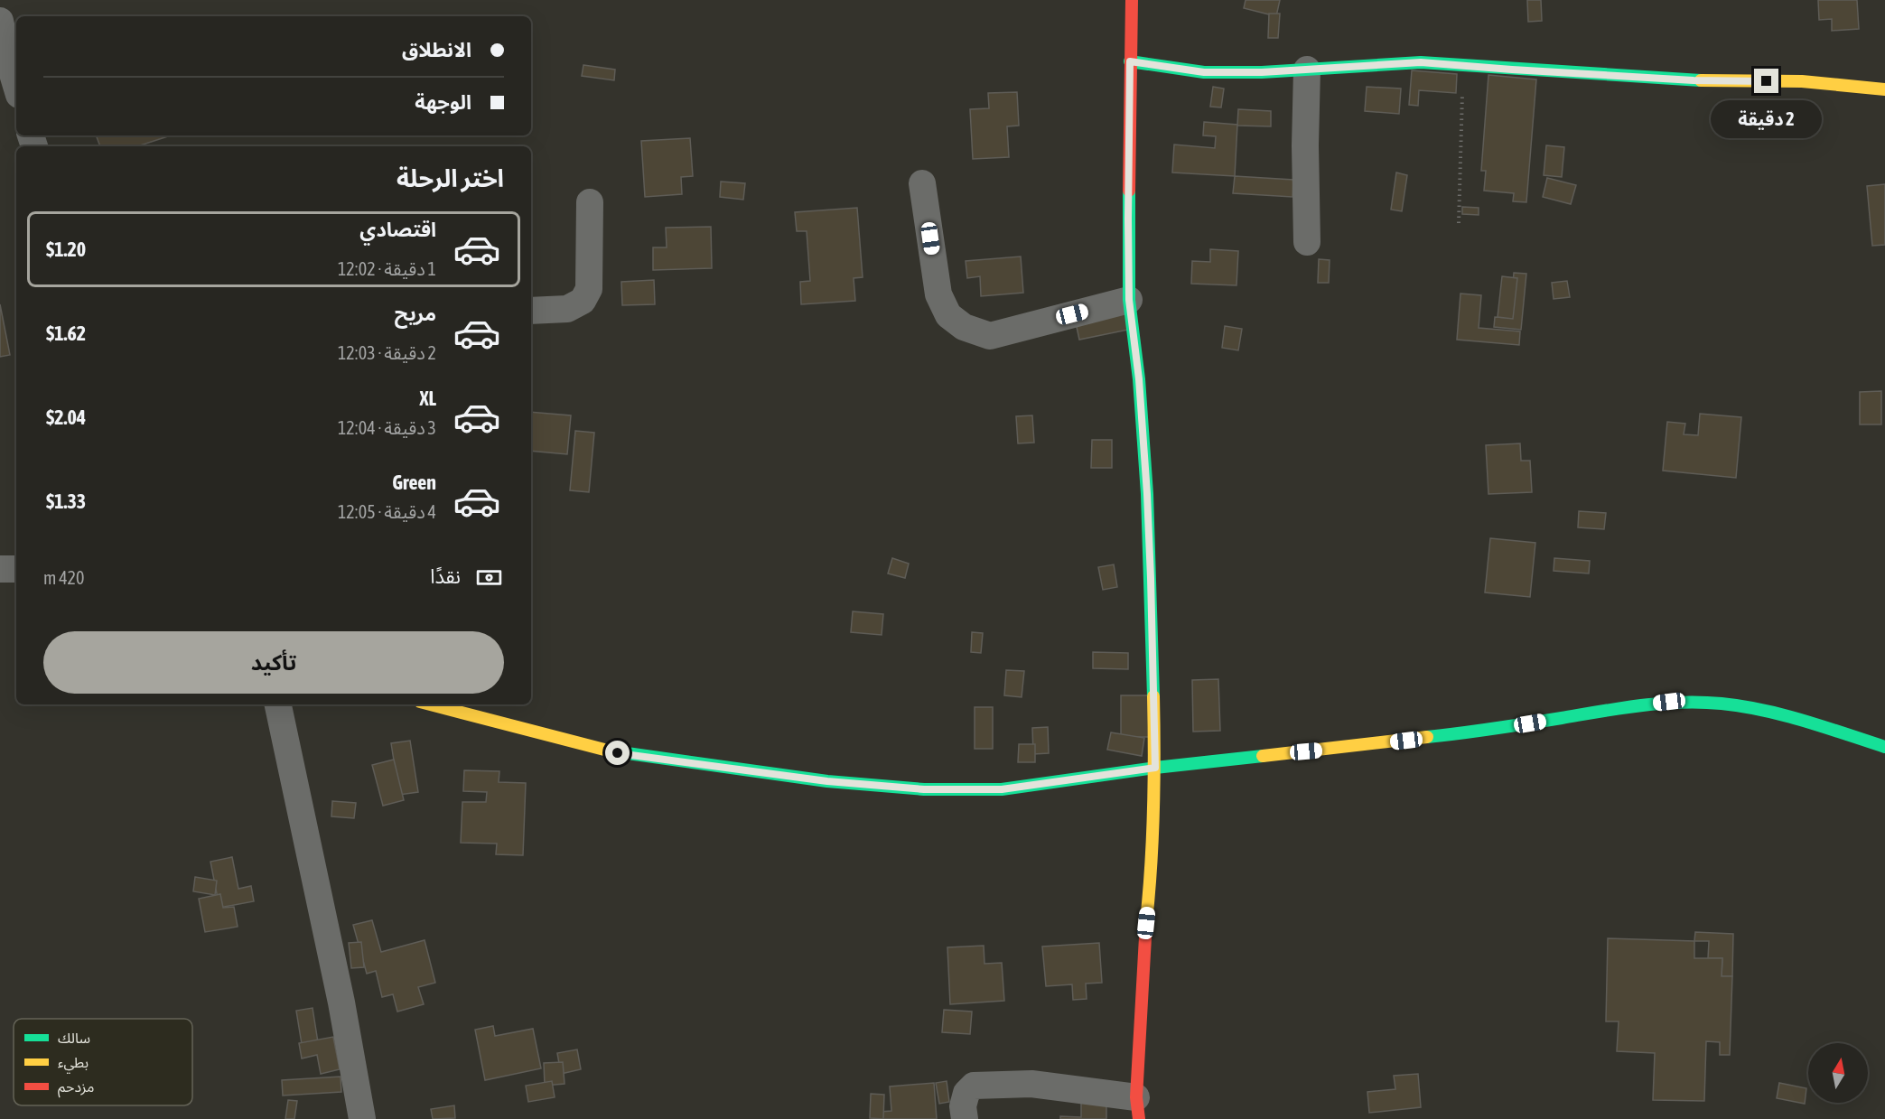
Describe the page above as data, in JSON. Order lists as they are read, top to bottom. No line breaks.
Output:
{"legend":["سالك","بطيء","مزدحم"],"north":"top","page":{"banner":["الانطلاق","الوجهة"],"bubble":"2 دقيقة","heading":"اختر الرحلة","list":[{"name":"اقتصادي","note":"1 دقيقة · 12:02","value":"$1.20"},{"name":"مريح","note":"2 دقيقة · 12:03","value":"$1.62"},{"name":"XL","note":"3 دقيقة · 12:04","value":"$2.04"},{"name":"Green","note":"4 دقيقة · 12:05","value":"$1.33"}],"pay":["نقدًا","420 m"],"buttons":"تأكيد"}}
